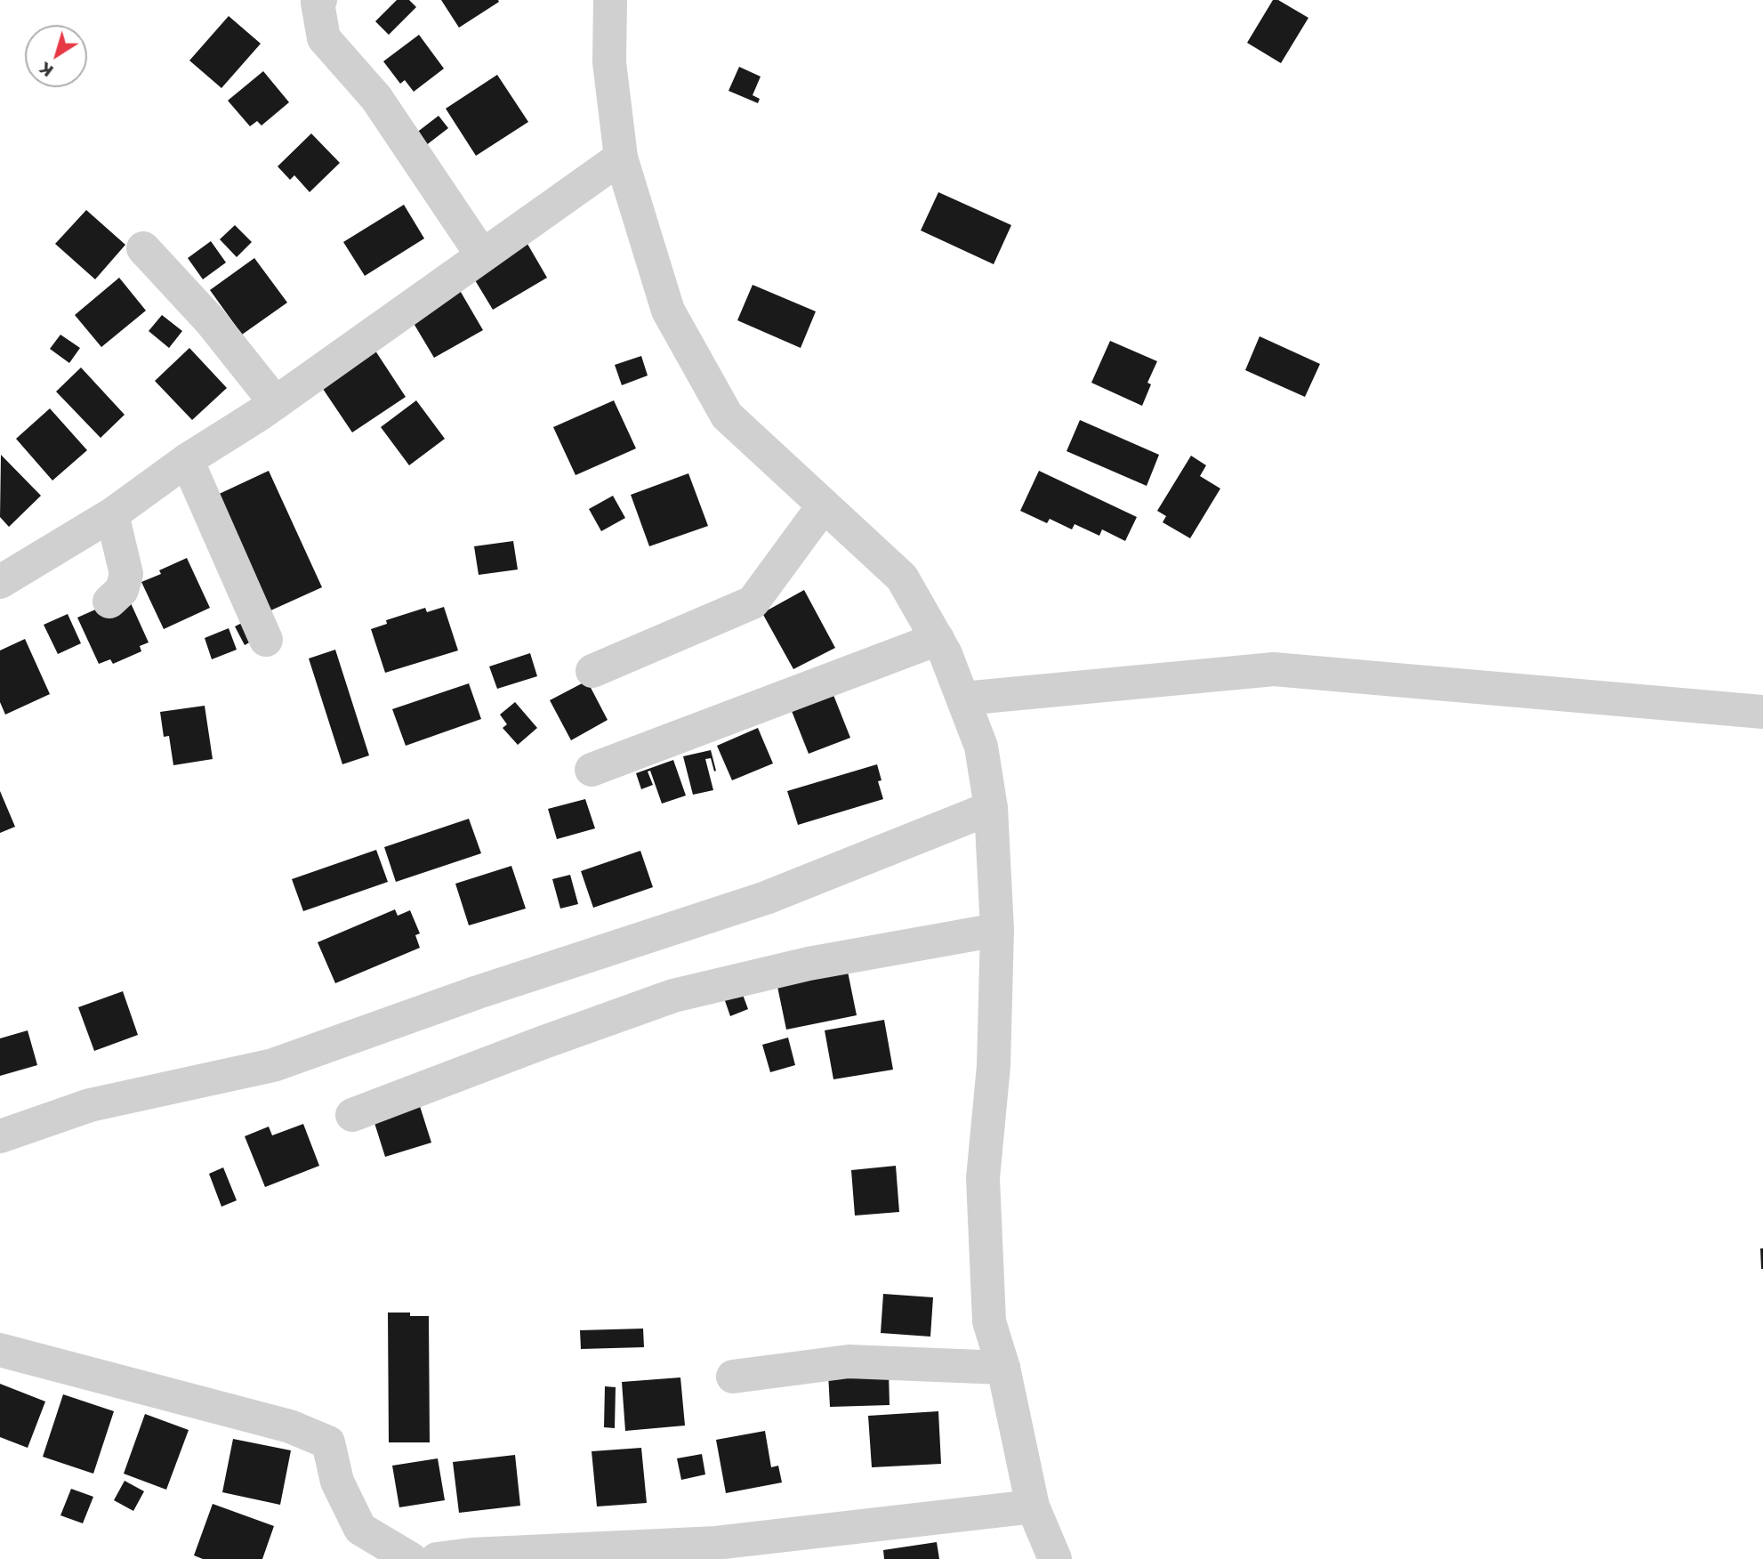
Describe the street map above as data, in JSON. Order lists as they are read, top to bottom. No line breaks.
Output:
{"north":"bottom left"}
